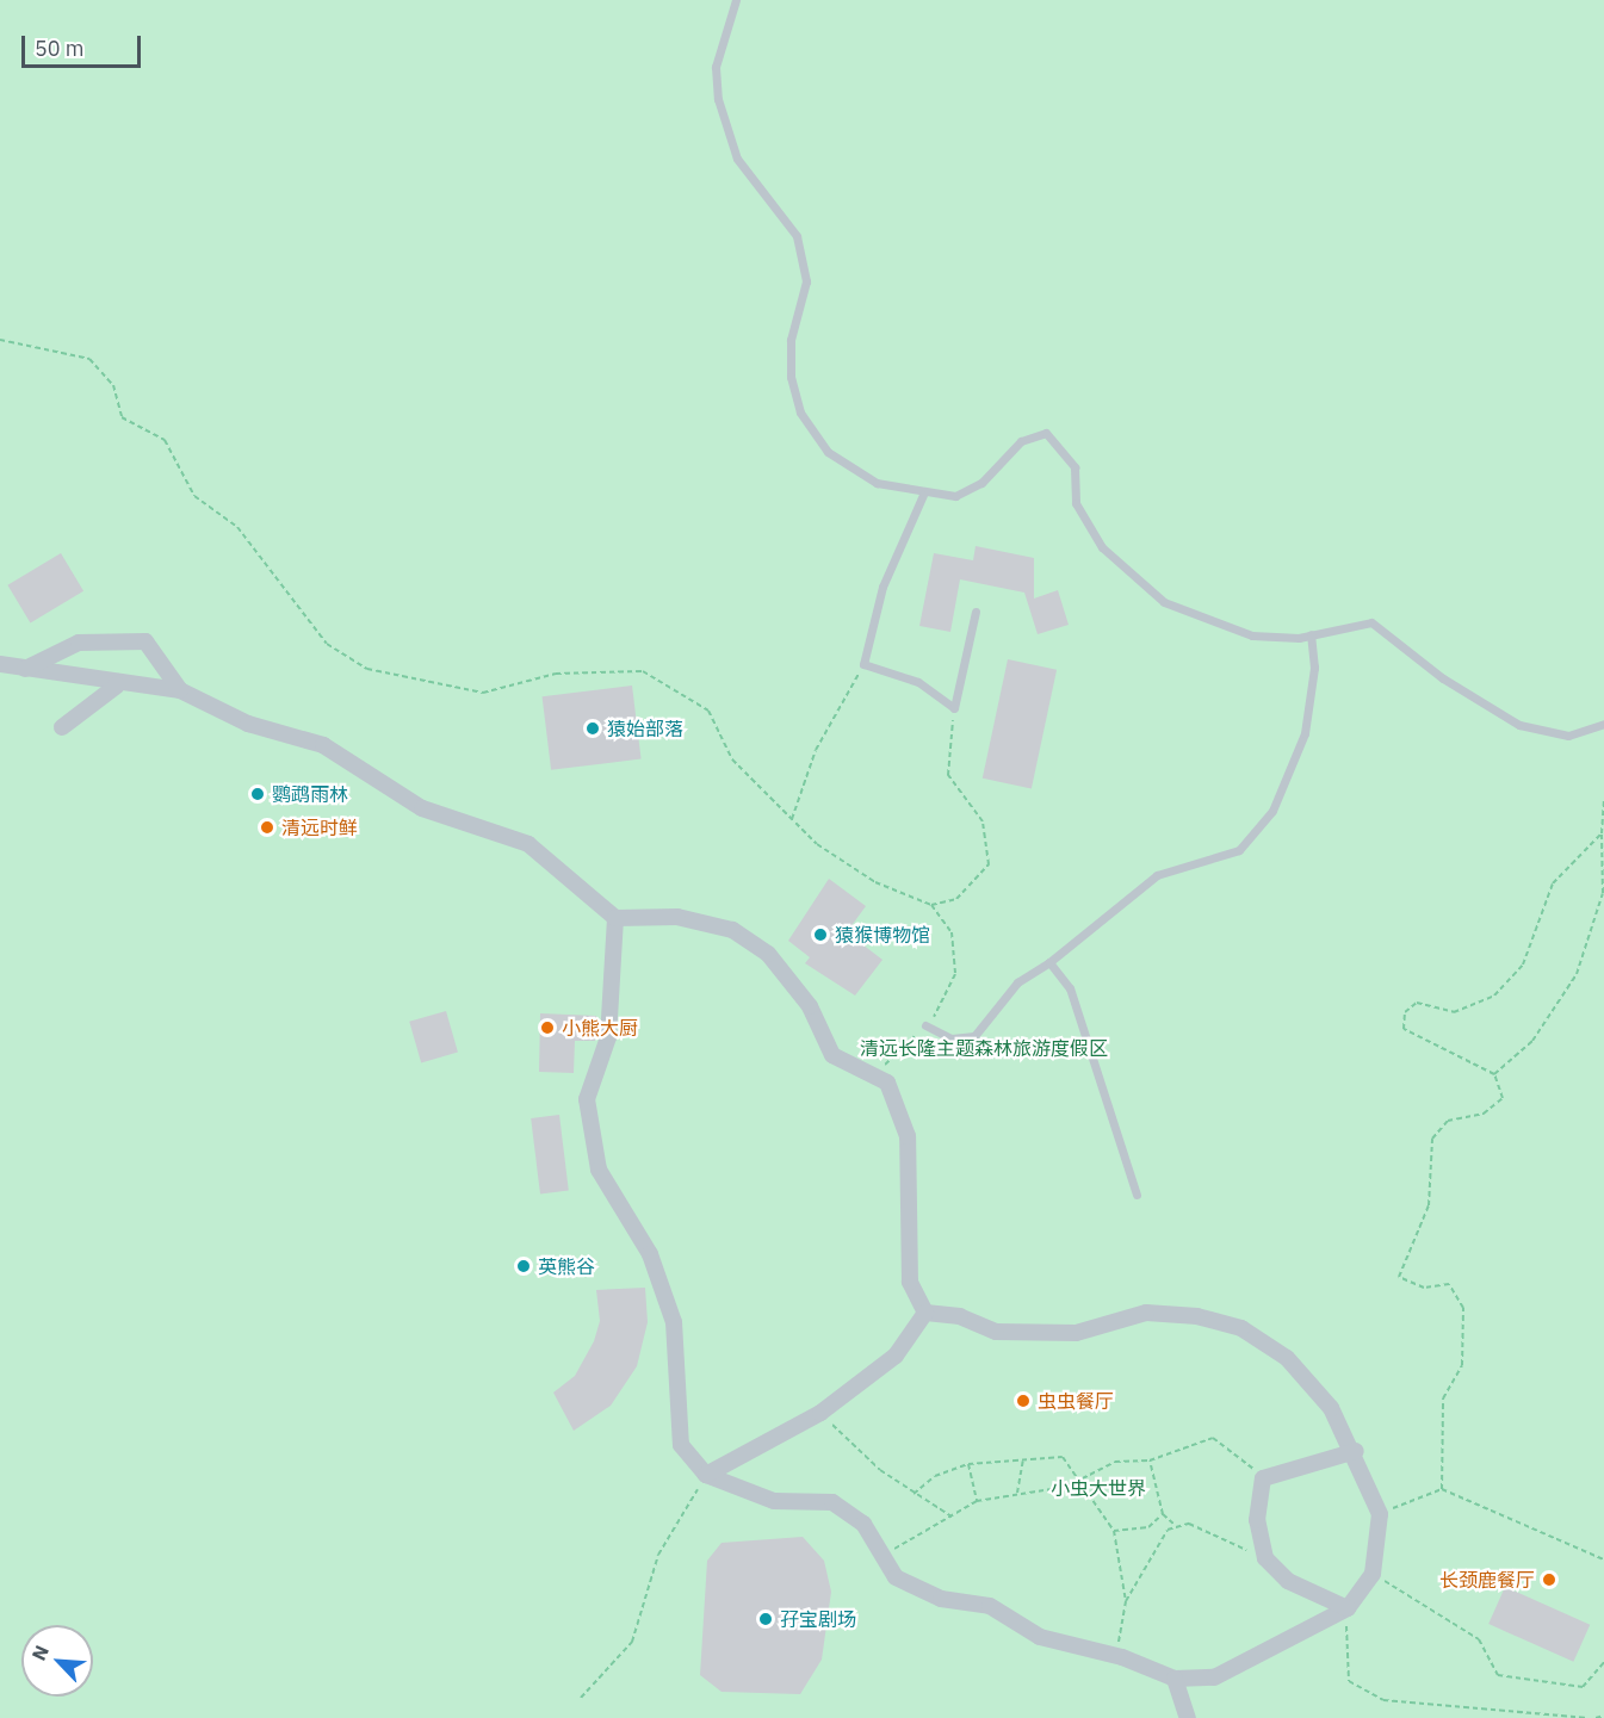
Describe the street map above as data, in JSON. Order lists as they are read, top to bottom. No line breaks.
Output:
{"parks":["清远长隆主题森林旅游度假区","小虫大世界"],"places":["猿始部落","鹦鹉雨林","清远时鲜","猿猴博物馆","小熊大厨","英熊谷","虫虫餐厅","长颈鹿餐厅","孖宝剧场"],"scale_bar":"50 m","north":"top left"}
